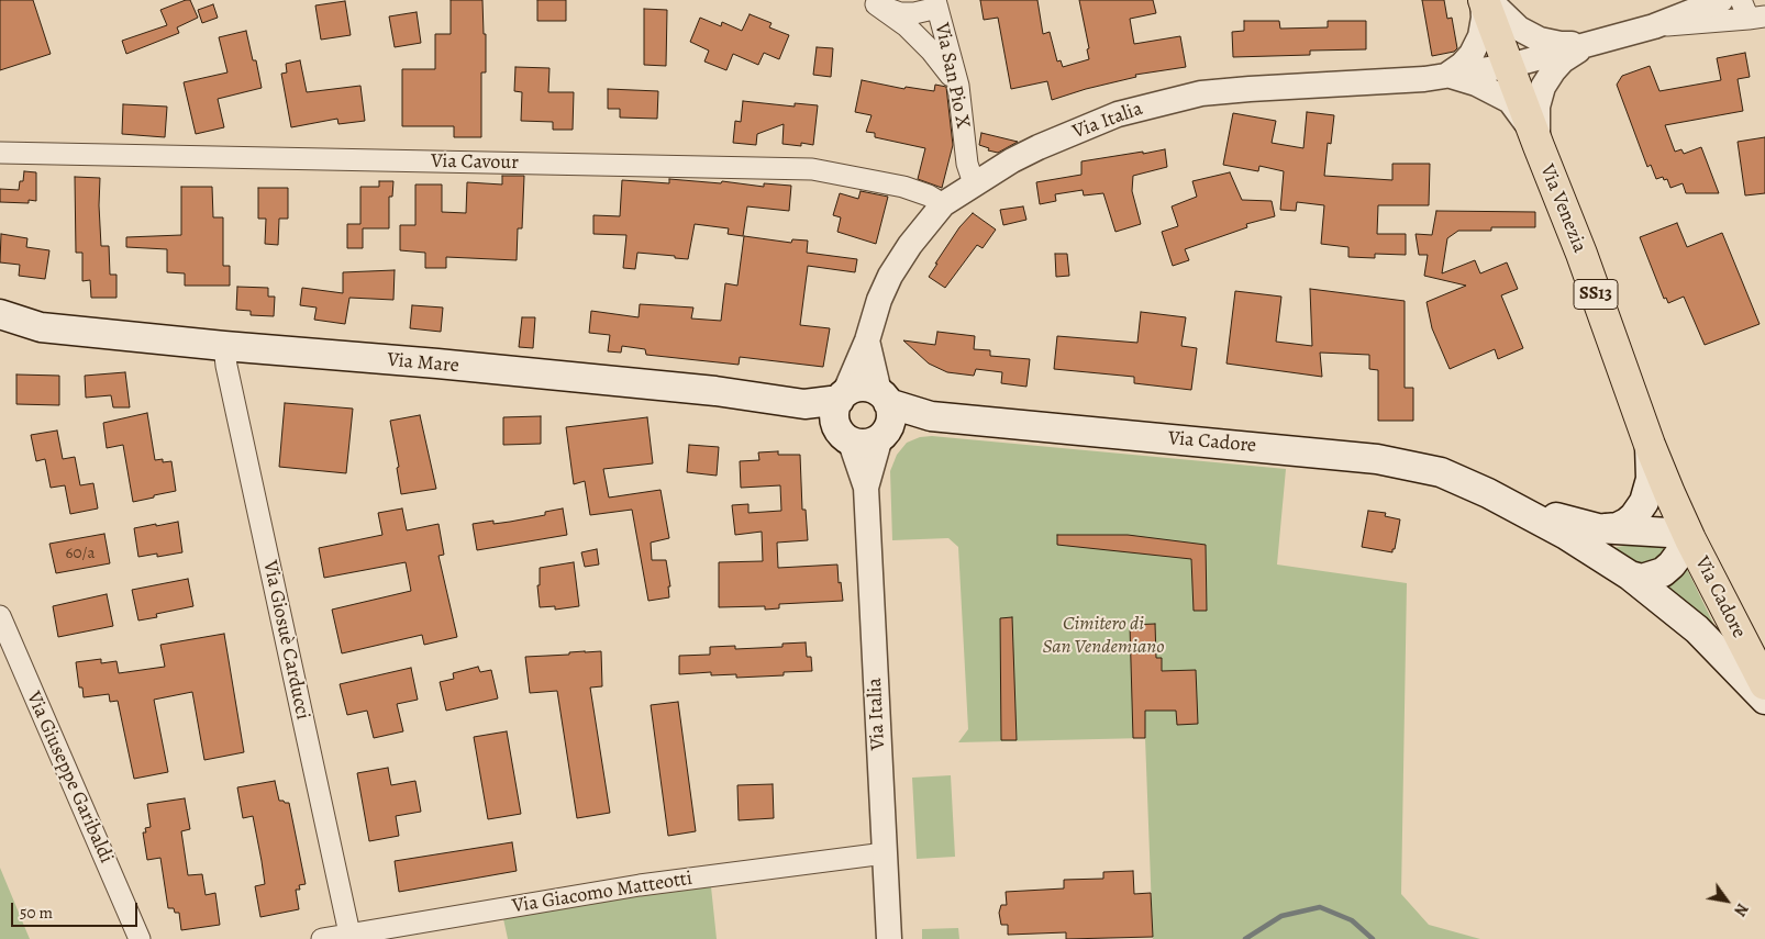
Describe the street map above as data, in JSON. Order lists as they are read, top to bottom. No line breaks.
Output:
{"streets":{"main road":["Via Venezia","SS13","Via Mare","Via Cadore"],"street":["Via San Pio X","Via Italia","Via Cavour","Via Giosuè Carducci","Via Giuseppe Garibaldi","Via Giacomo Matteotti"]},"crossings":[["Via San Pio X","Via Italia"],["Via Italia","Via Cavour"],["Via Italia","Via Venezia"],["Via Italia","Via Mare"],["Via Italia","Via Cadore"],["Via Italia","Via Giacomo Matteotti"],["Via Venezia","Via Cadore"],["Via Mare","Via Cadore"],["Via Mare","Via Giosuè Carducci"],["Via Giosuè Carducci","Via Giacomo Matteotti"]],"parks":["Cimitero di San Vendemiano"],"house_numbers":["60/a"],"scale_bar":"50 m","north":"bottom right"}
